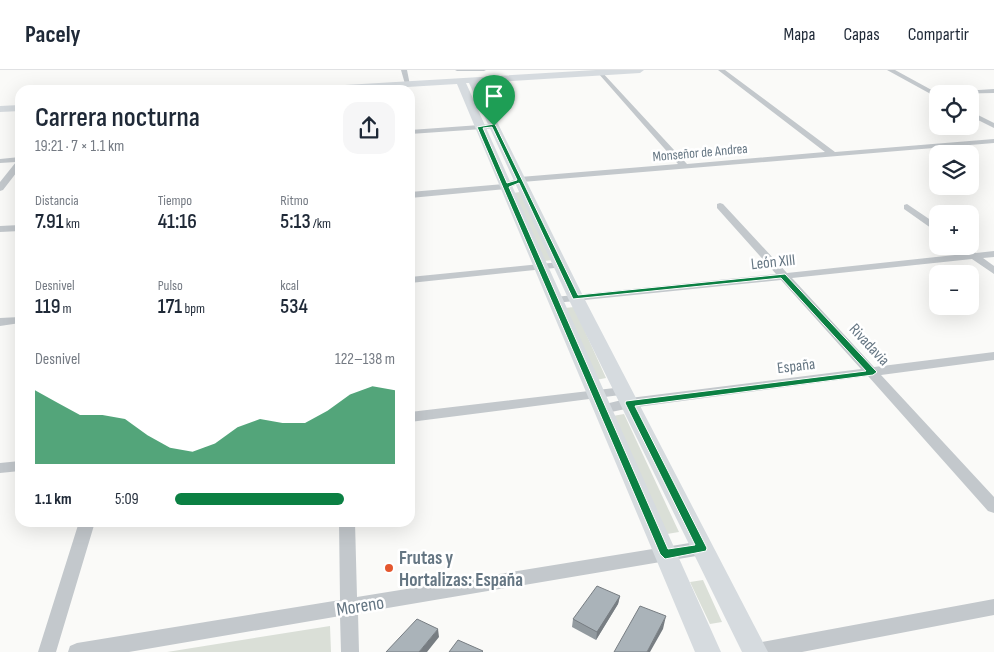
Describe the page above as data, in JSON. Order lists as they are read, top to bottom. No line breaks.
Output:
{"streets":{"street":["Monseñor de Andrea","León XIII","Rivadavia","España","Moreno"]},"crossings":[["León XIII","Rivadavia"],["Rivadavia","España"]],"places":["Frutas y Hortalizas: España"],"page":{"header":"Pacely","nav":["Mapa","Capas","Compartir"],"map_buttons":["+","−"],"heading":["Carrera nocturna","19:21 · 7 × 1.1 km"],"stats":[["Distancia","7.91 km"],["Tiempo","41:16"],["Ritmo","5:13 /km"],["Desnivel","119 m"],["Pulso","171 bpm"],["kcal","534"]],"chart":["Desnivel","122–138 m"],"list":[{"name":"1.1 km","note":"5:09"}]}}
